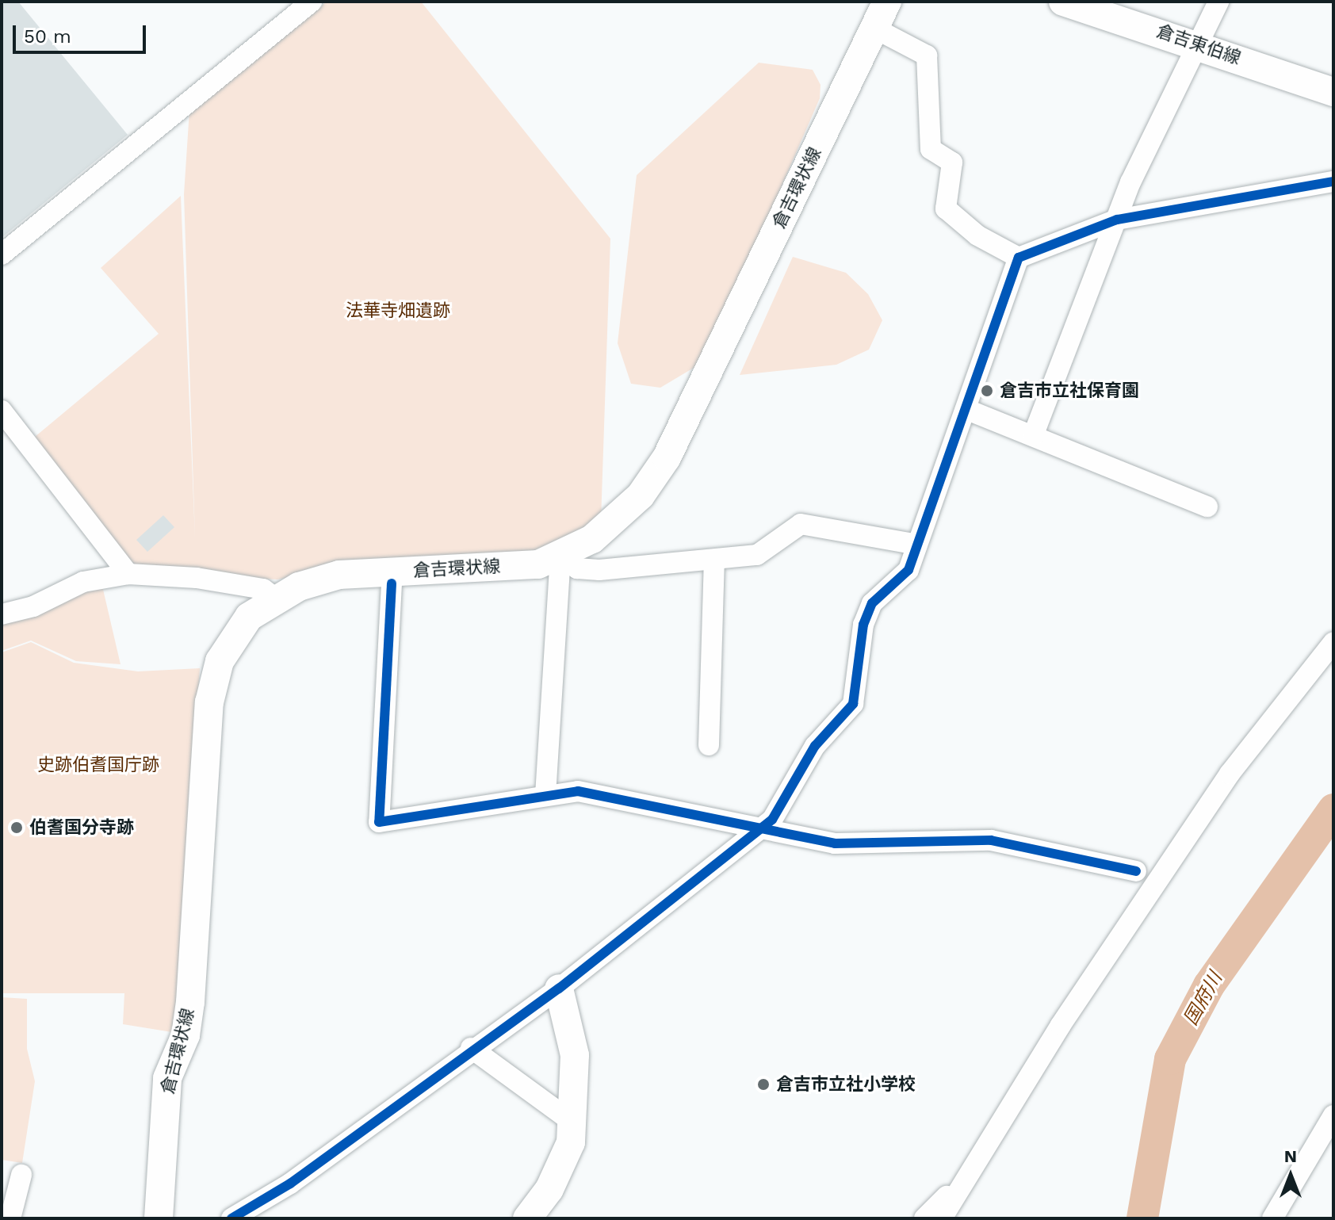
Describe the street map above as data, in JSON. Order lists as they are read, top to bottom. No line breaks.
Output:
{"streets":{"main road":["倉吉東伯線","倉吉環状線"]},"water":["国府川"],"parks":["法華寺畑遺跡","史跡伯耆国庁跡"],"places":["倉吉市立社保育園","伯耆国分寺跡","倉吉市立社小学校"],"scale_bar":"50 m","north":"top"}
